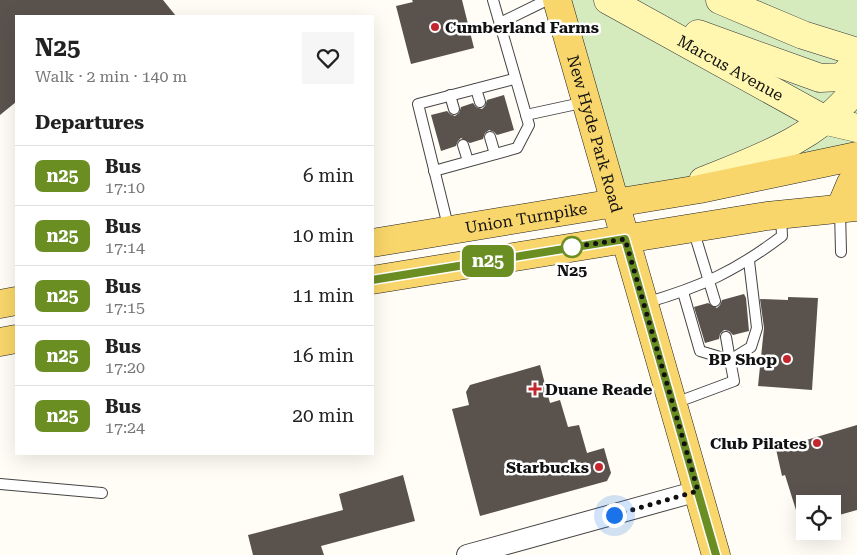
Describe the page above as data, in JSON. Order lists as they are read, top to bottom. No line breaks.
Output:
{"streets":{"main road":["Marcus Avenue","New Hyde Park Road","Union Turnpike"]},"crossings":[["New Hyde Park Road","Union Turnpike"]],"places":{"other":["Cumberland Farms","N25","BP Shop","Club Pilates","Starbucks"],"health":["Duane Reade"]},"lines":["bus line n25"],"page":{"on_map":"n25","heading":[["N25","Walk · 2 min · 140 m"],"Departures"],"list":[{"mark":"n25","name":"Bus","note":"17:10","value":"6 min"},{"mark":"n25","name":"Bus","note":"17:14","value":"10 min"},{"mark":"n25","name":"Bus","note":"17:15","value":"11 min"},{"mark":"n25","name":"Bus","note":"17:20","value":"16 min"},{"mark":"n25","name":"Bus","note":"17:24","value":"20 min"}]}}
